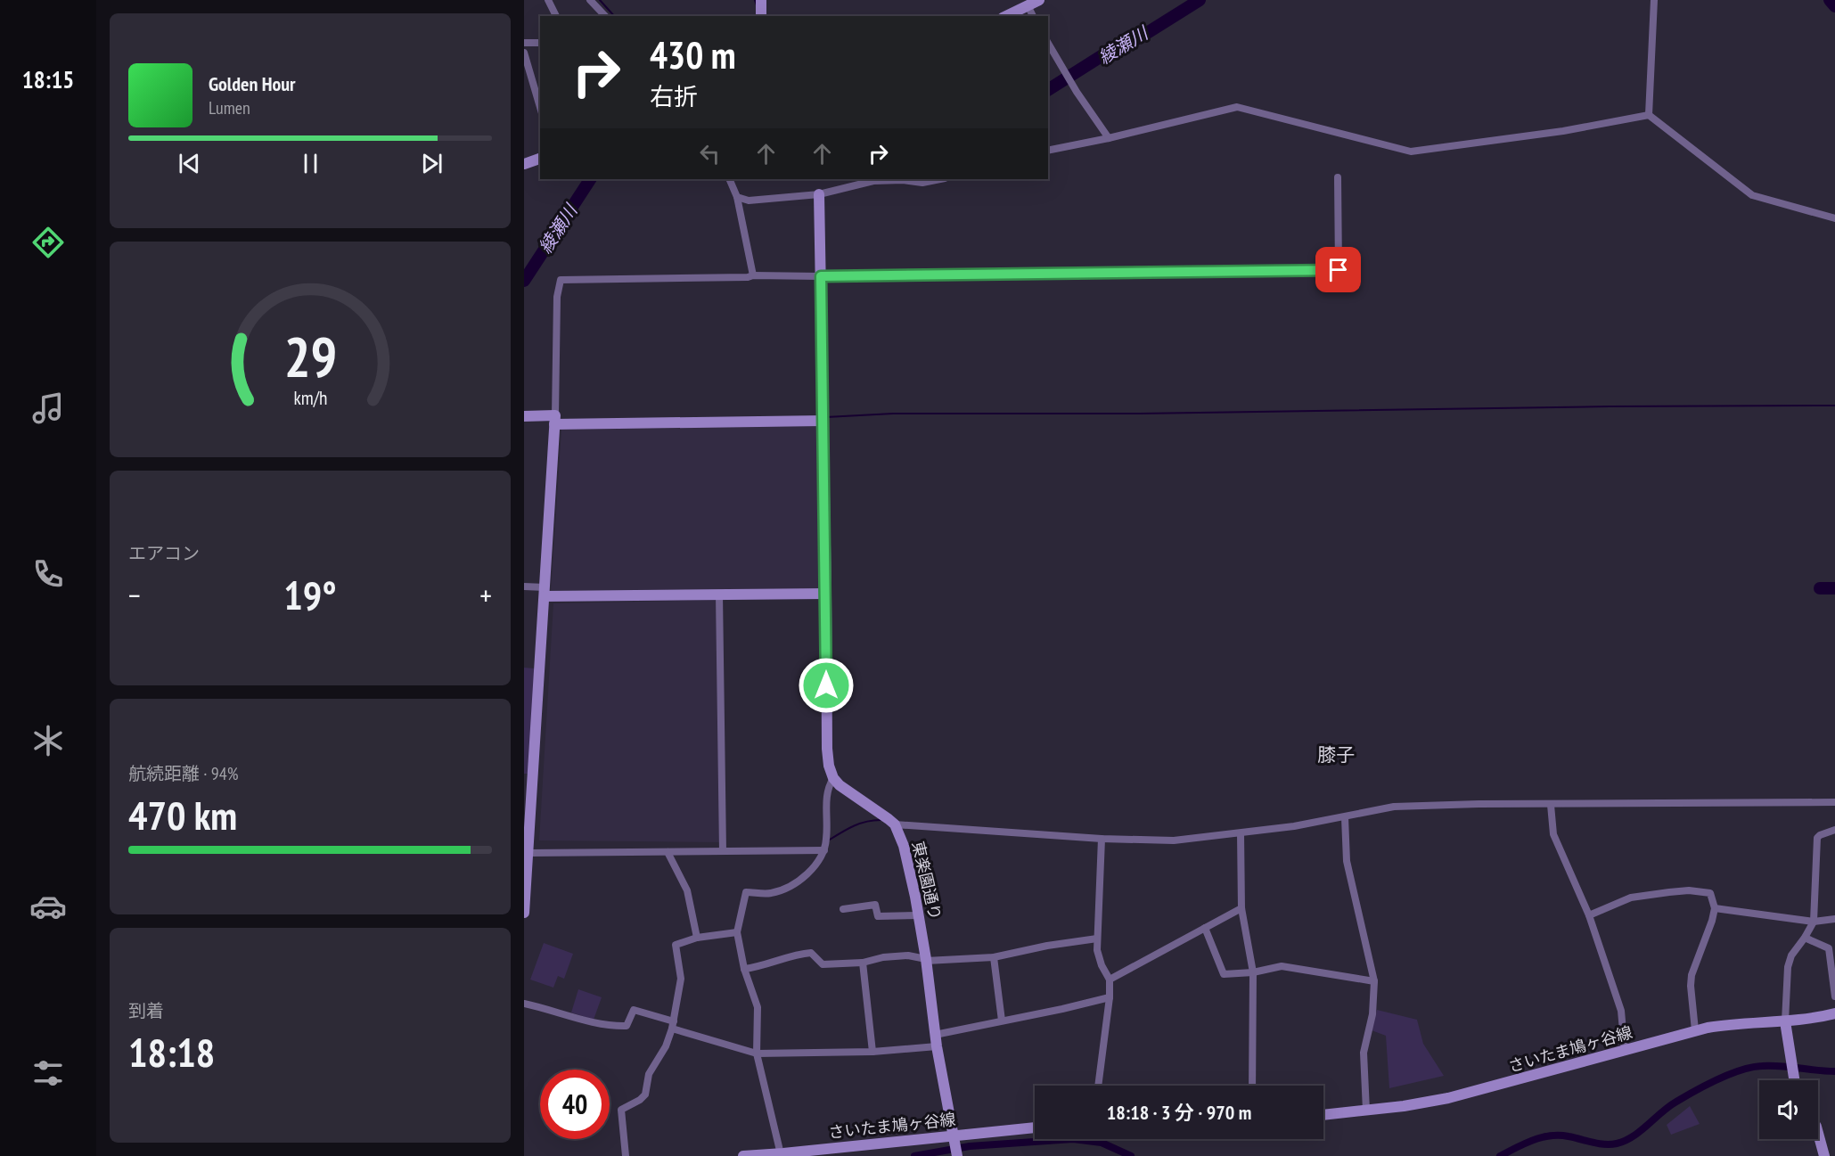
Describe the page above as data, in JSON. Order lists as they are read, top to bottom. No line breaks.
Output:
{"streets":{"street":["東楽園通り","さいたま鳩ヶ谷線"]},"crossings":[["東楽園通り","さいたま鳩ヶ谷線"]],"districts":["膝子"],"water":["綾瀬川"],"page":{"tabs":"18:15","turn":["430 m","右折"],"song":["Golden Hour","Lumen"],"tile":["エアコン",["航続距離 · 94%","470 km"],["到着","18:18"]],"heat":["−","19°","+"],"limit":"40","trip":"18:18 · 3 分 · 970 m","gauge":["29","km/h"]}}
